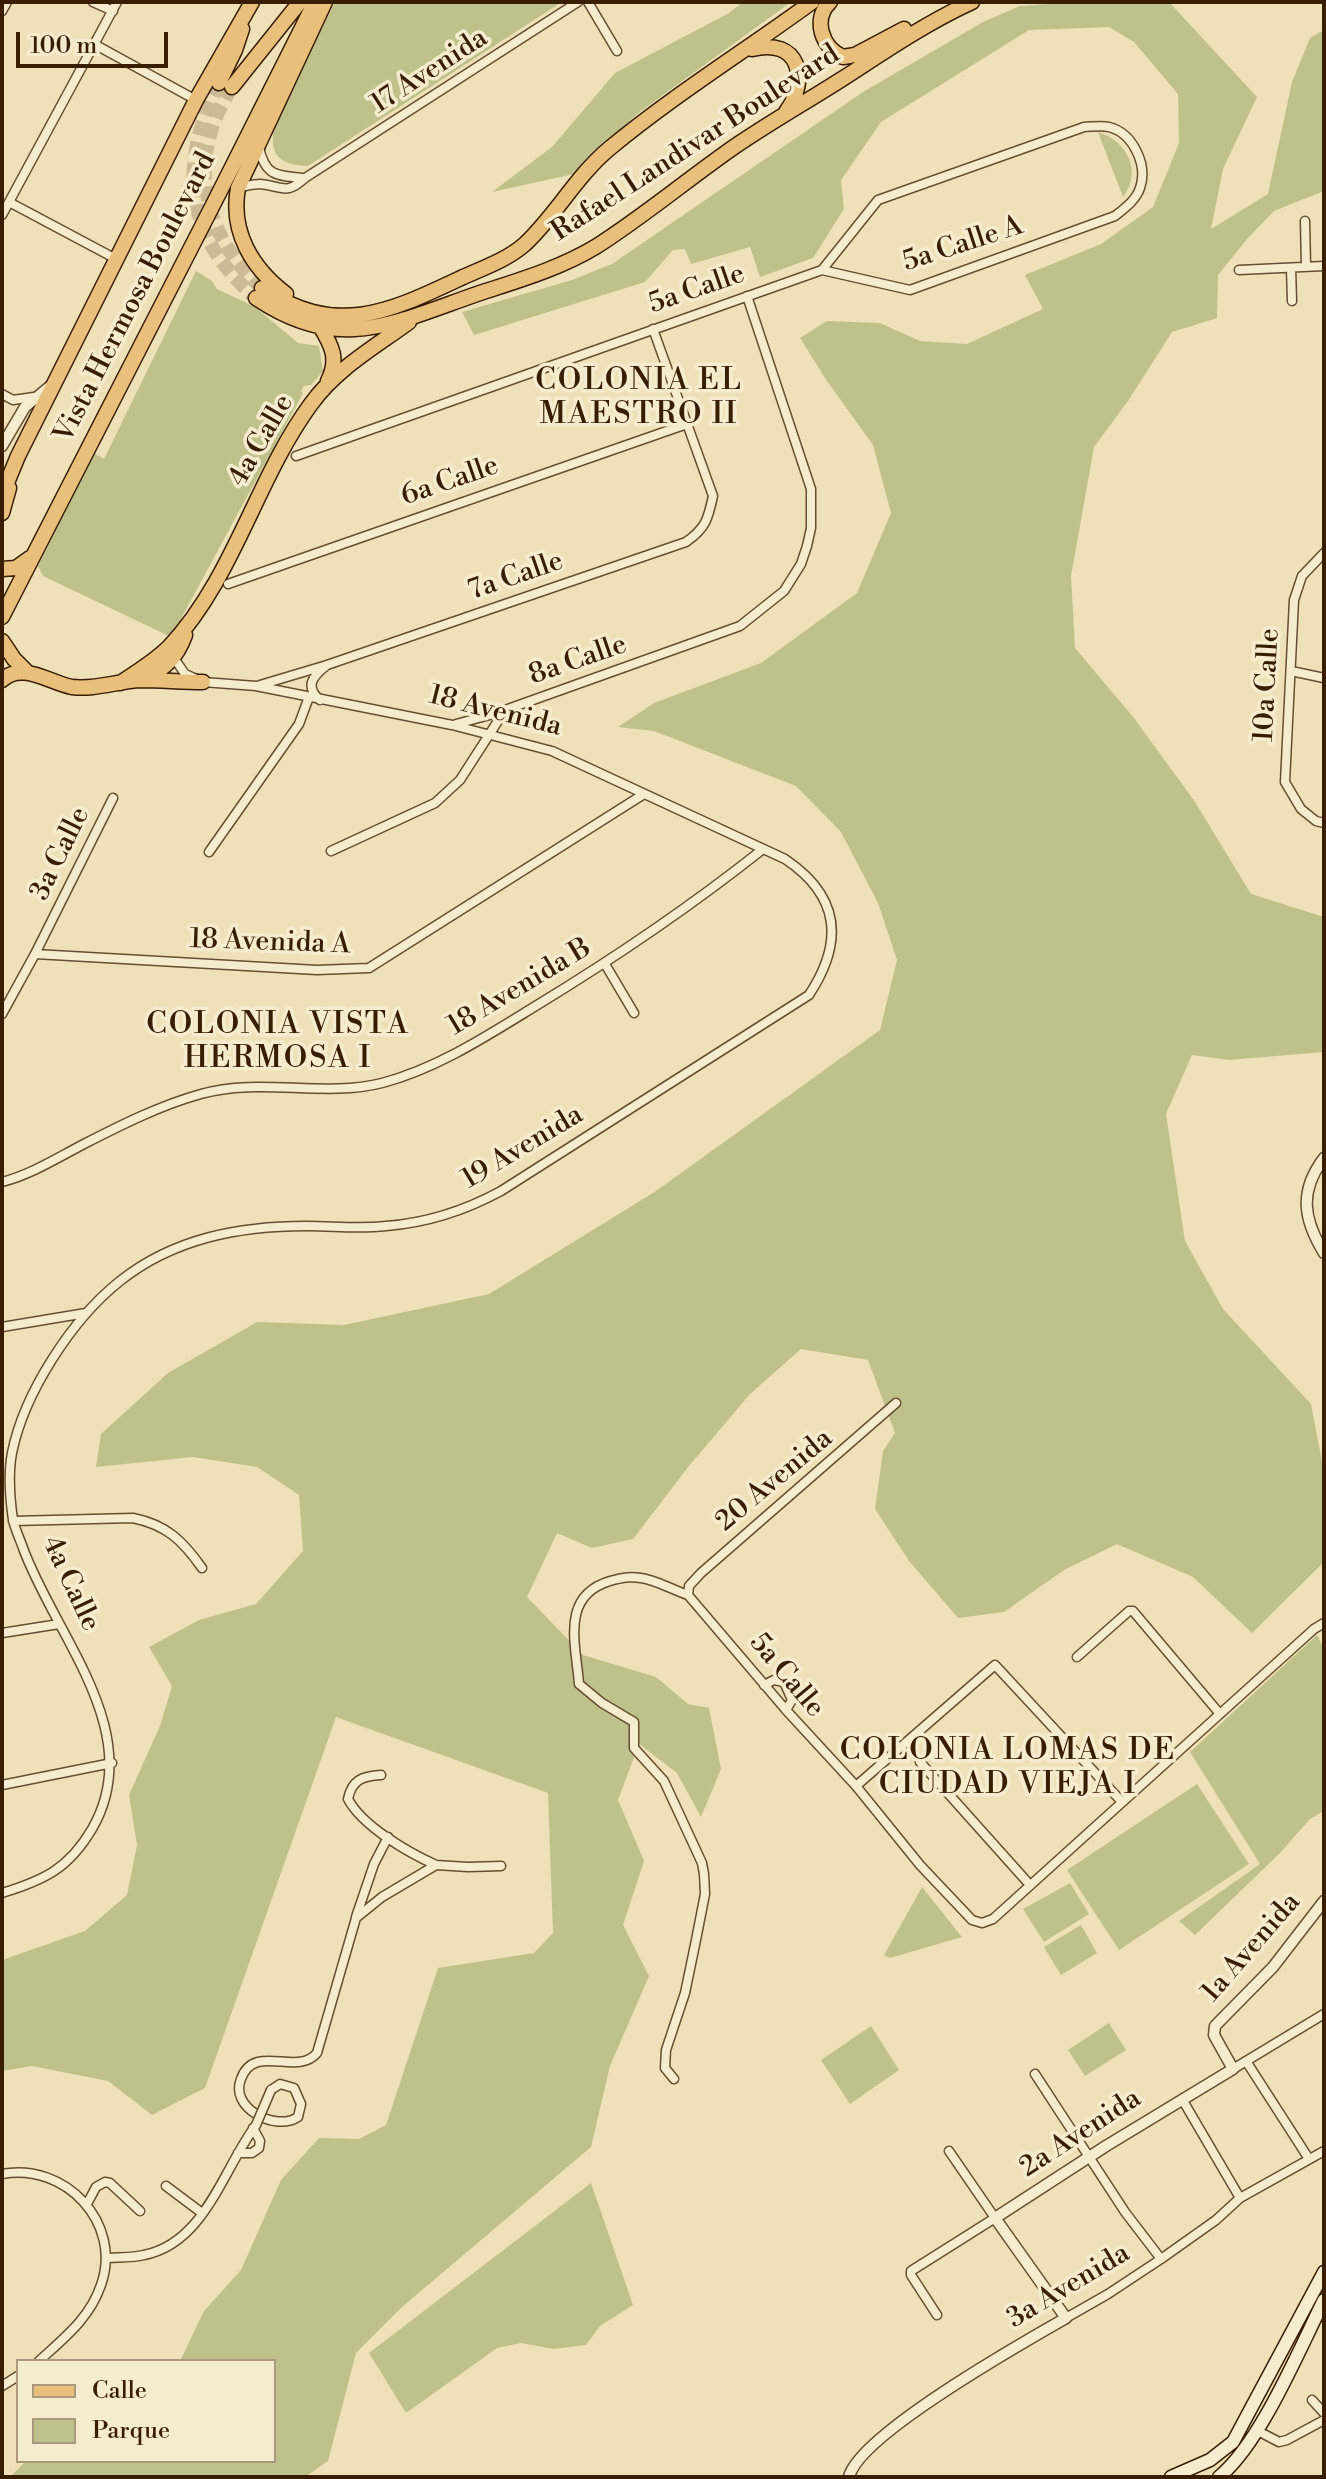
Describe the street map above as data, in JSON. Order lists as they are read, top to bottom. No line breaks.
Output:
{"streets":{"main road":["Rafael Landivar Boulevard","Vista Hermosa Boulevard","4a Calle"],"street":["17 Avenida","5a Calle A","5a Calle","6a Calle","7a Calle","8a Calle","10a Calle","18 Avenida","3a Calle","18 Avenida A","18 Avenida B","19 Avenida","20 Avenida","1a Avenida","2a Avenida","3a Avenida"]},"crossings":[["Rafael Landivar Boulevard","4a Calle"],["5a Calle A","5a Calle"],["5a Calle","8a Calle"],["5a Calle","20 Avenida"],["4a Calle","19 Avenida"],["6a Calle","7a Calle"],["7a Calle","18 Avenida"],["8a Calle","18 Avenida"],["18 Avenida","18 Avenida A"],["18 Avenida","18 Avenida B"],["18 Avenida","19 Avenida"],["3a Calle","18 Avenida A"],["1a Avenida","2a Avenida"]],"districts":["COLONIA EL MAESTRO II","COLONIA VISTA HERMOSA I","COLONIA LOMAS DE CIUDAD VIEJA I"],"legend":["Calle","Parque"],"scale_bar":"100 m"}
